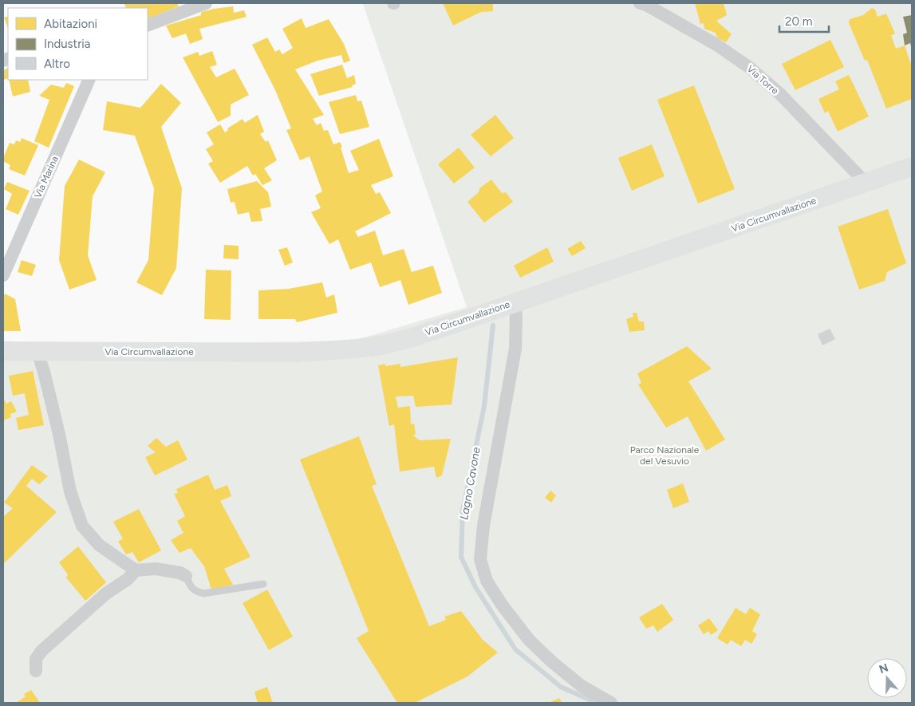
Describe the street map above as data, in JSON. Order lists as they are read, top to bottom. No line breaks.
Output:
{"streets":{"main road":["Via Circumvallazione"],"street":["Via Torre","Via Marina"]},"crossings":[["Via Torre","Via Circumvallazione"]],"water":["Lagno Cavone"],"parks":["Parco Nazionale del Vesuvio"],"legend":["Abitazioni","Industria","Altro"],"scale_bar":"20 m","north":"top"}
